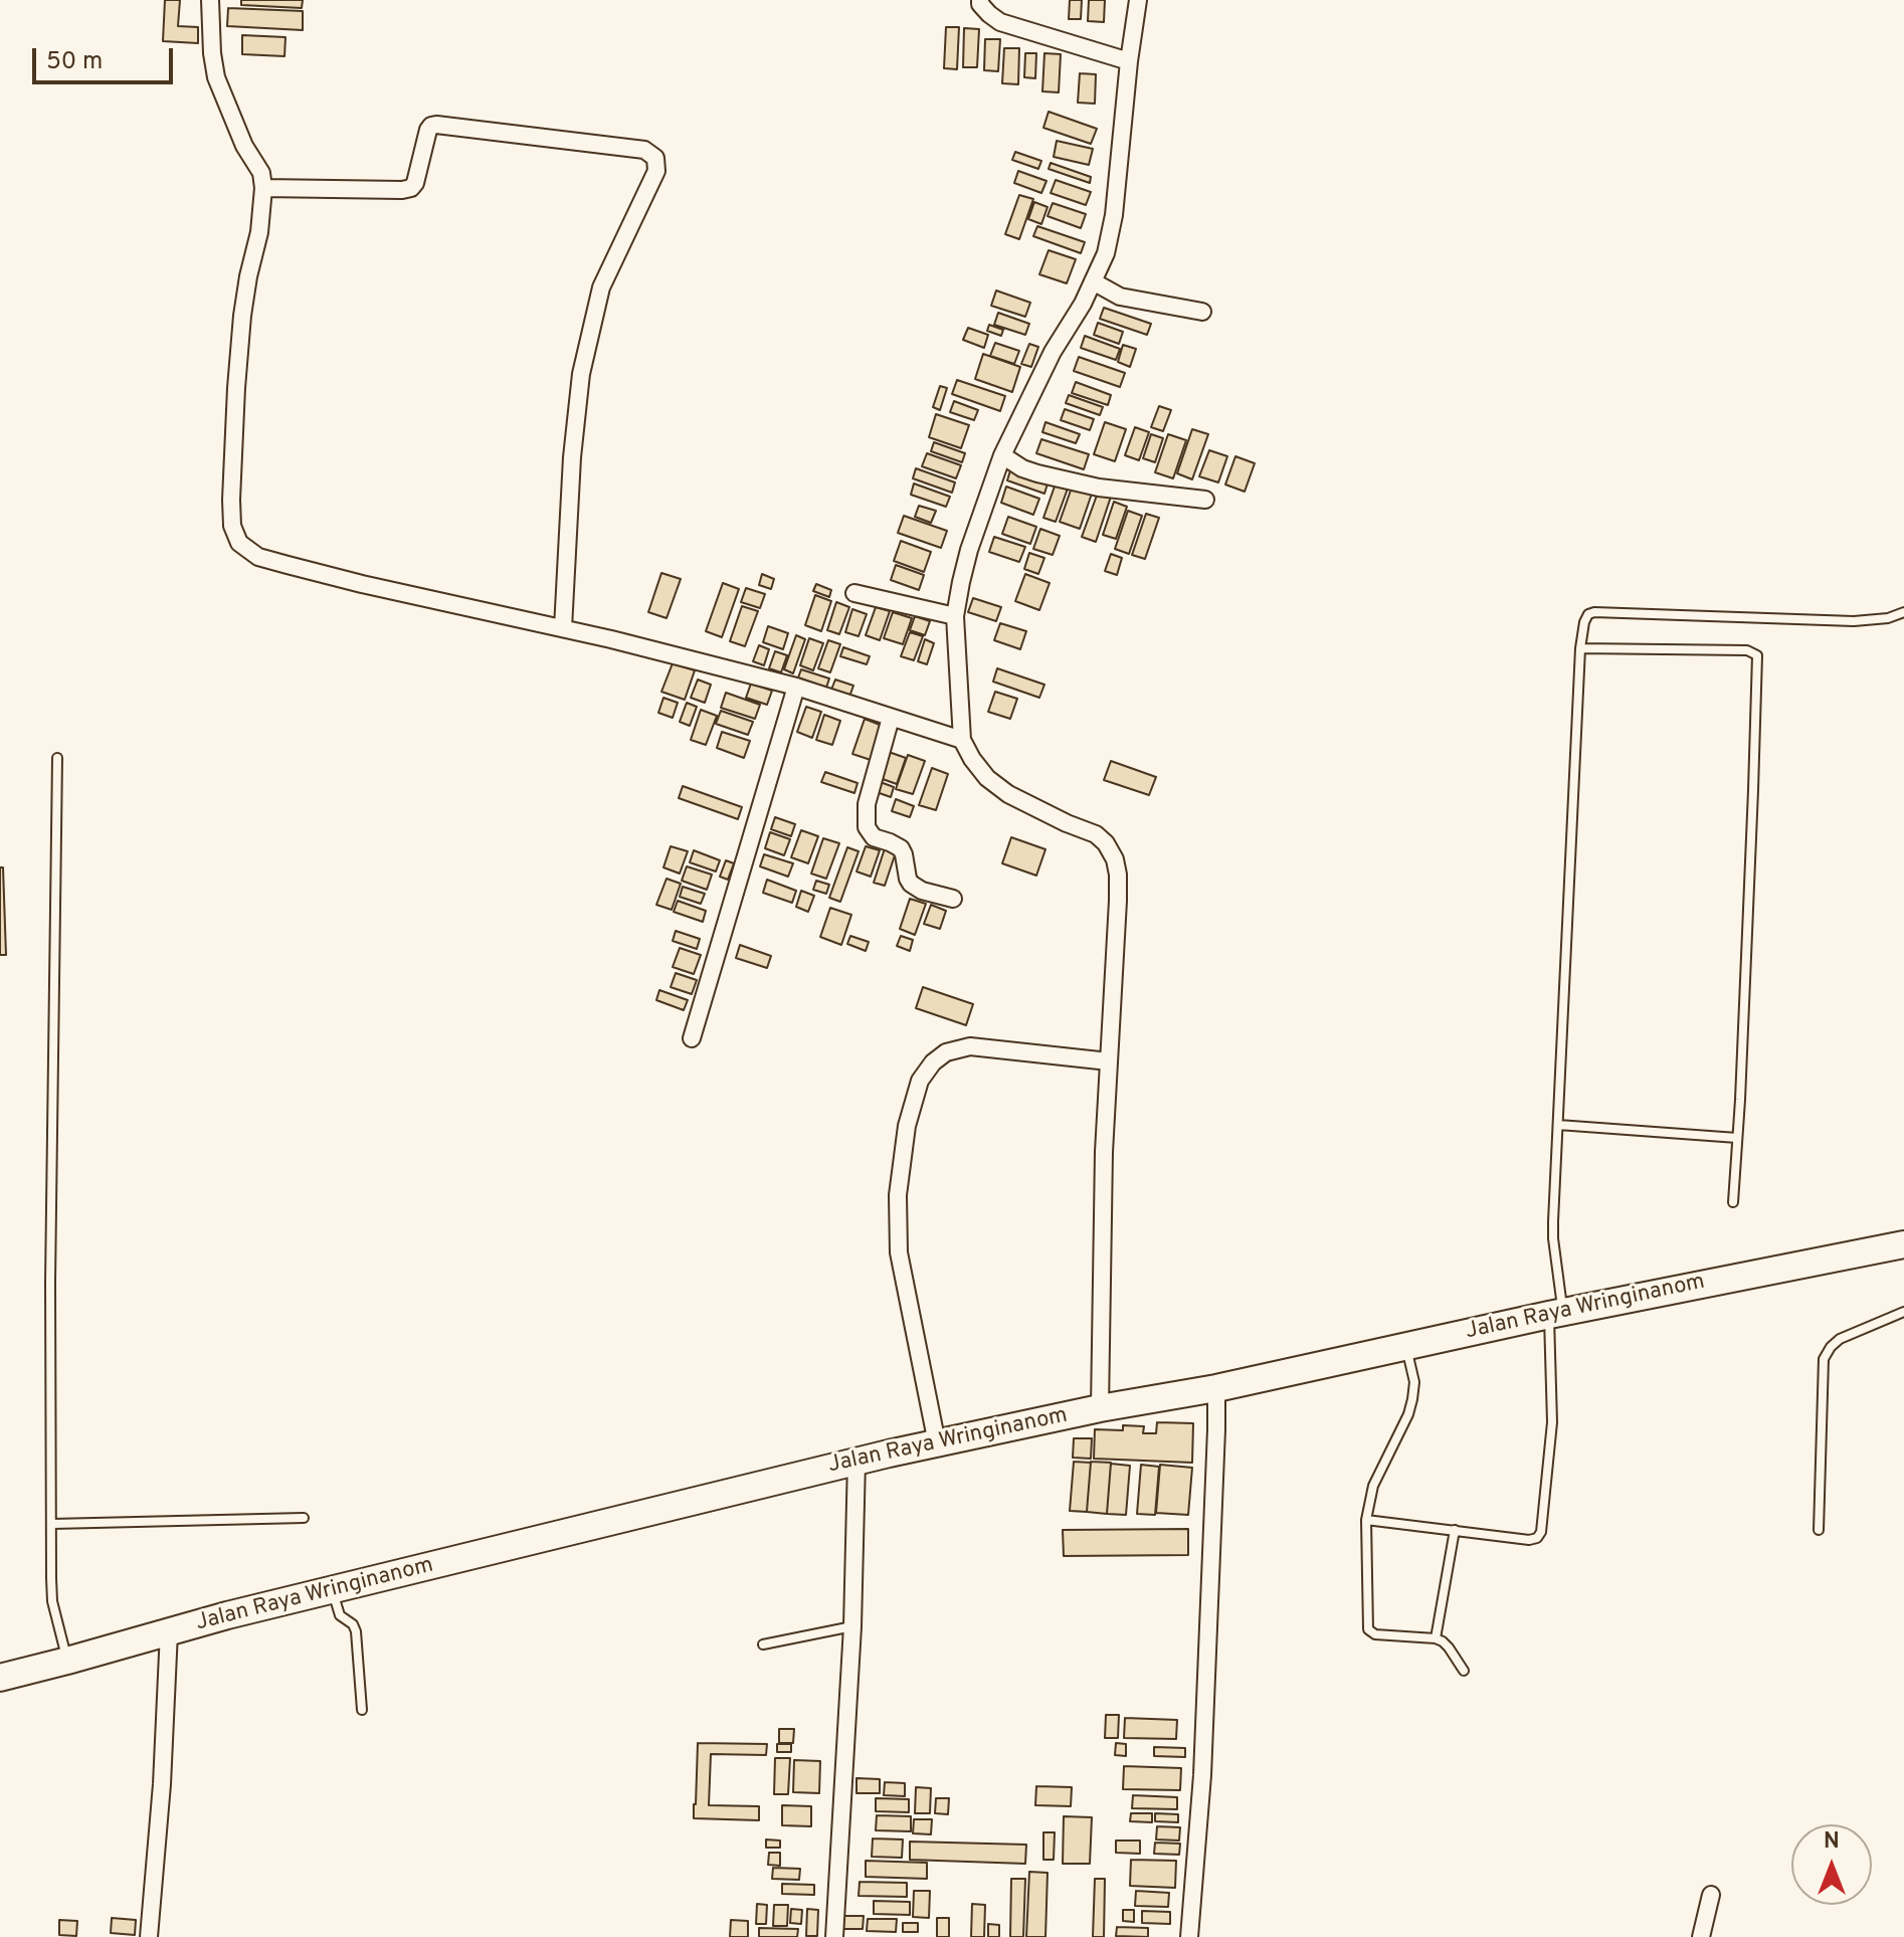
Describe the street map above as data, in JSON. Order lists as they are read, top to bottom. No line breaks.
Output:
{"streets":{"main road":["Jalan Raya Wringinanom"]},"scale_bar":"50 m","north":"top"}
